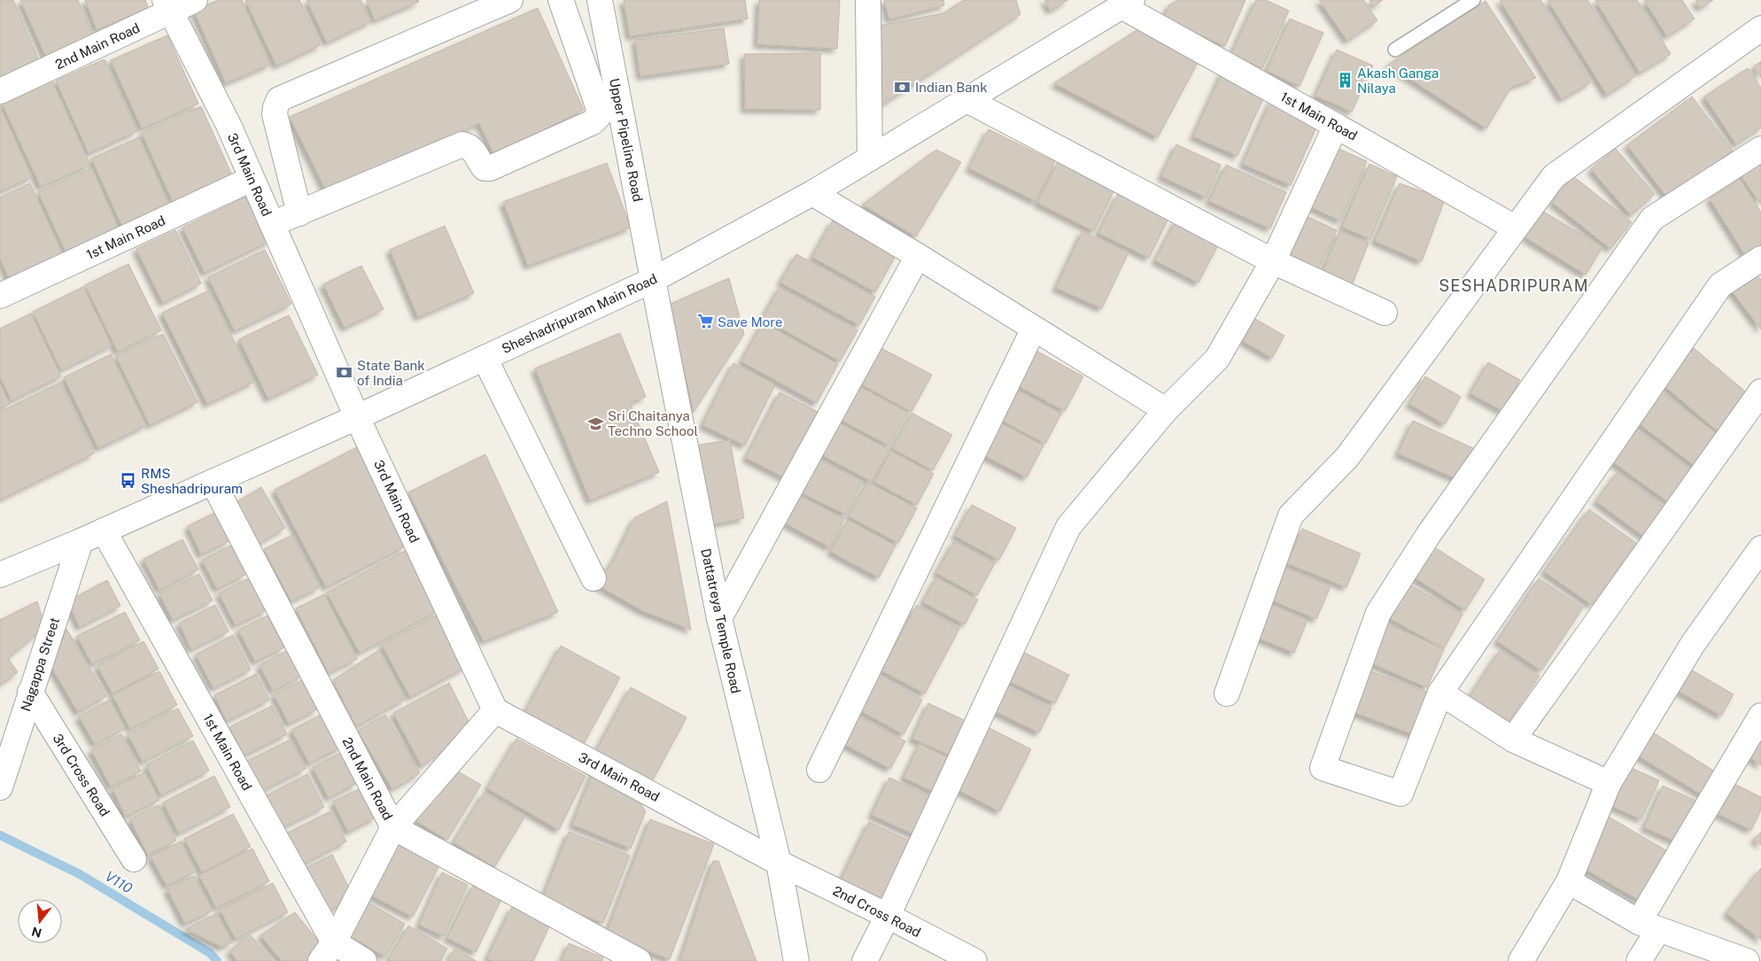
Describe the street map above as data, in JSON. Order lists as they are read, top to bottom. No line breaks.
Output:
{"streets":{"street":["2nd Main Road","1st Main Road","Upper Pipeline Road","3rd Main Road","Sheshadripuram Main Road","Dattatreya Temple Road","Nagappa Street","3rd Cross Road","2nd Cross Road"]},"crossings":[["2nd Main Road","3rd Main Road"],["2nd Main Road","Sheshadripuram Main Road"],["1st Main Road","3rd Main Road"],["1st Main Road","Sheshadripuram Main Road"],["Upper Pipeline Road","Sheshadripuram Main Road"],["Upper Pipeline Road","Dattatreya Temple Road"],["3rd Main Road","Sheshadripuram Main Road"],["3rd Main Road","Dattatreya Temple Road"],["3rd Main Road","2nd Cross Road"],["Sheshadripuram Main Road","Dattatreya Temple Road"],["Sheshadripuram Main Road","Nagappa Street"],["Dattatreya Temple Road","2nd Cross Road"],["Nagappa Street","3rd Cross Road"]],"districts":["SESHADRIPURAM"],"water":["V110"],"places":{"building":["Akash Ganga Nilaya"],"bank":["Indian Bank","State Bank of India"],"supermarket":["Save More"],"school or university":["Sri Chaitanya Techno School"],"bus stop":["RMS Sheshadripuram"]},"north":"bottom"}
